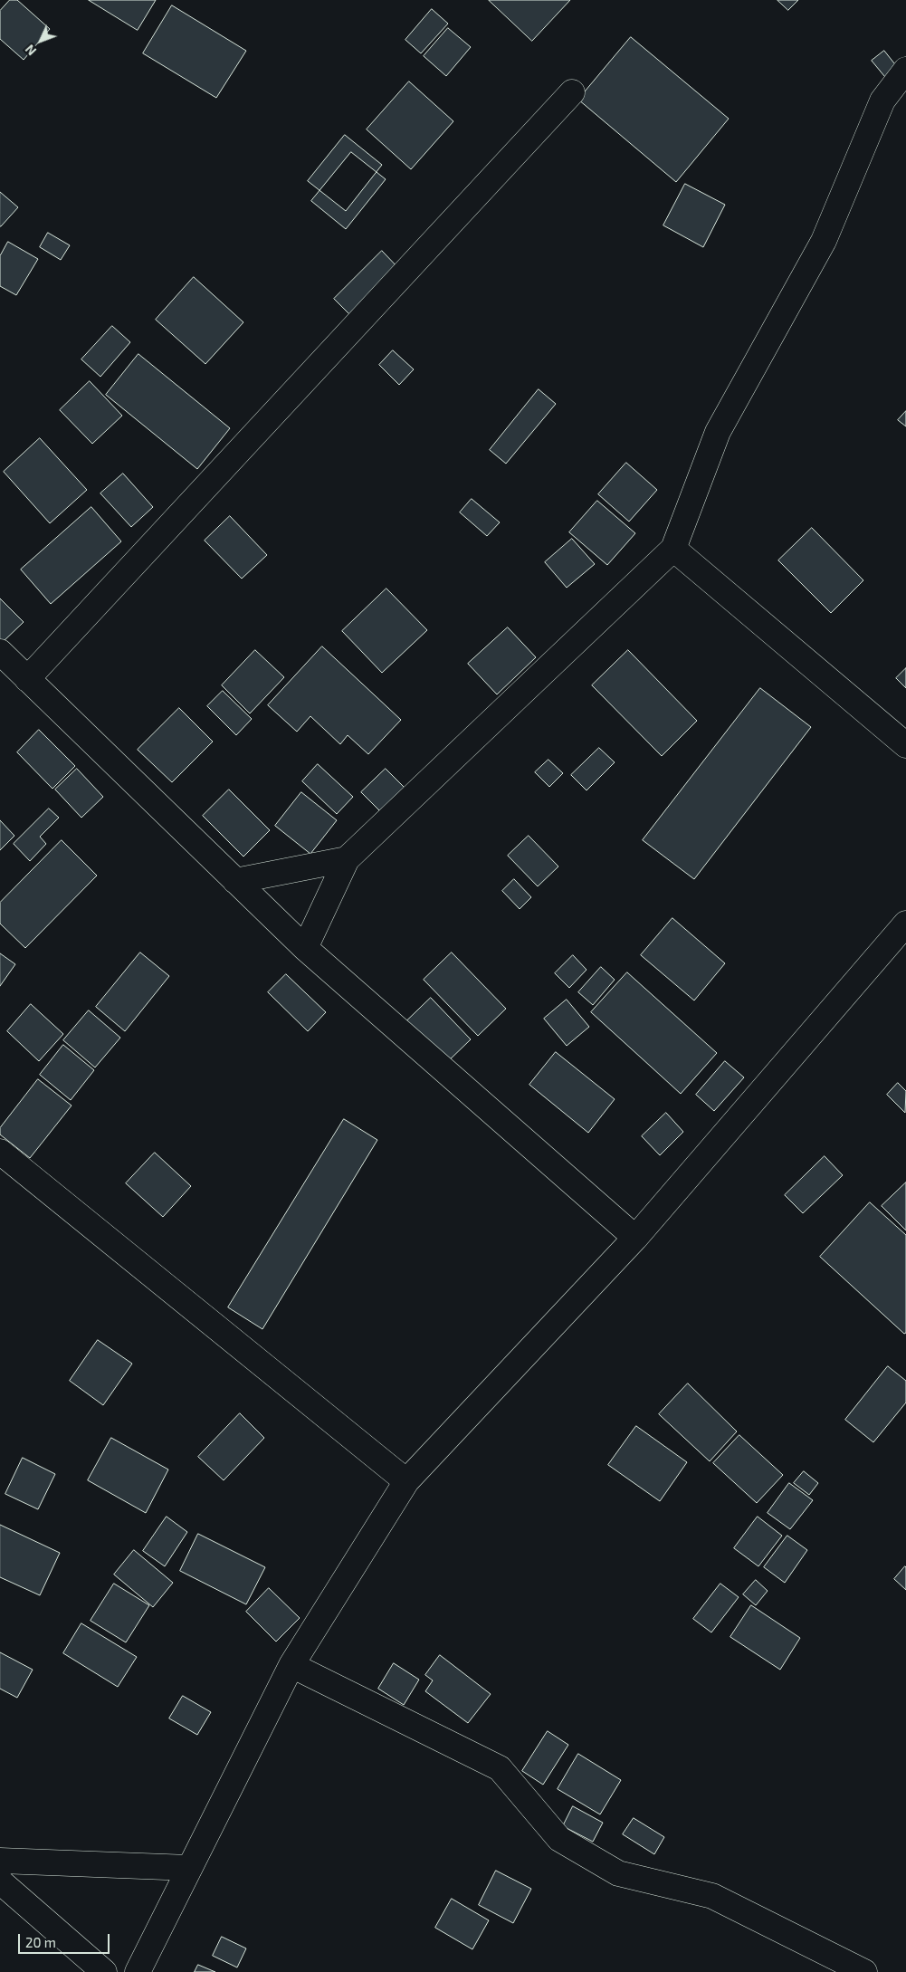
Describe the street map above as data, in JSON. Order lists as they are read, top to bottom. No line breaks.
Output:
{"scale_bar":"20 m","north":"bottom left"}
